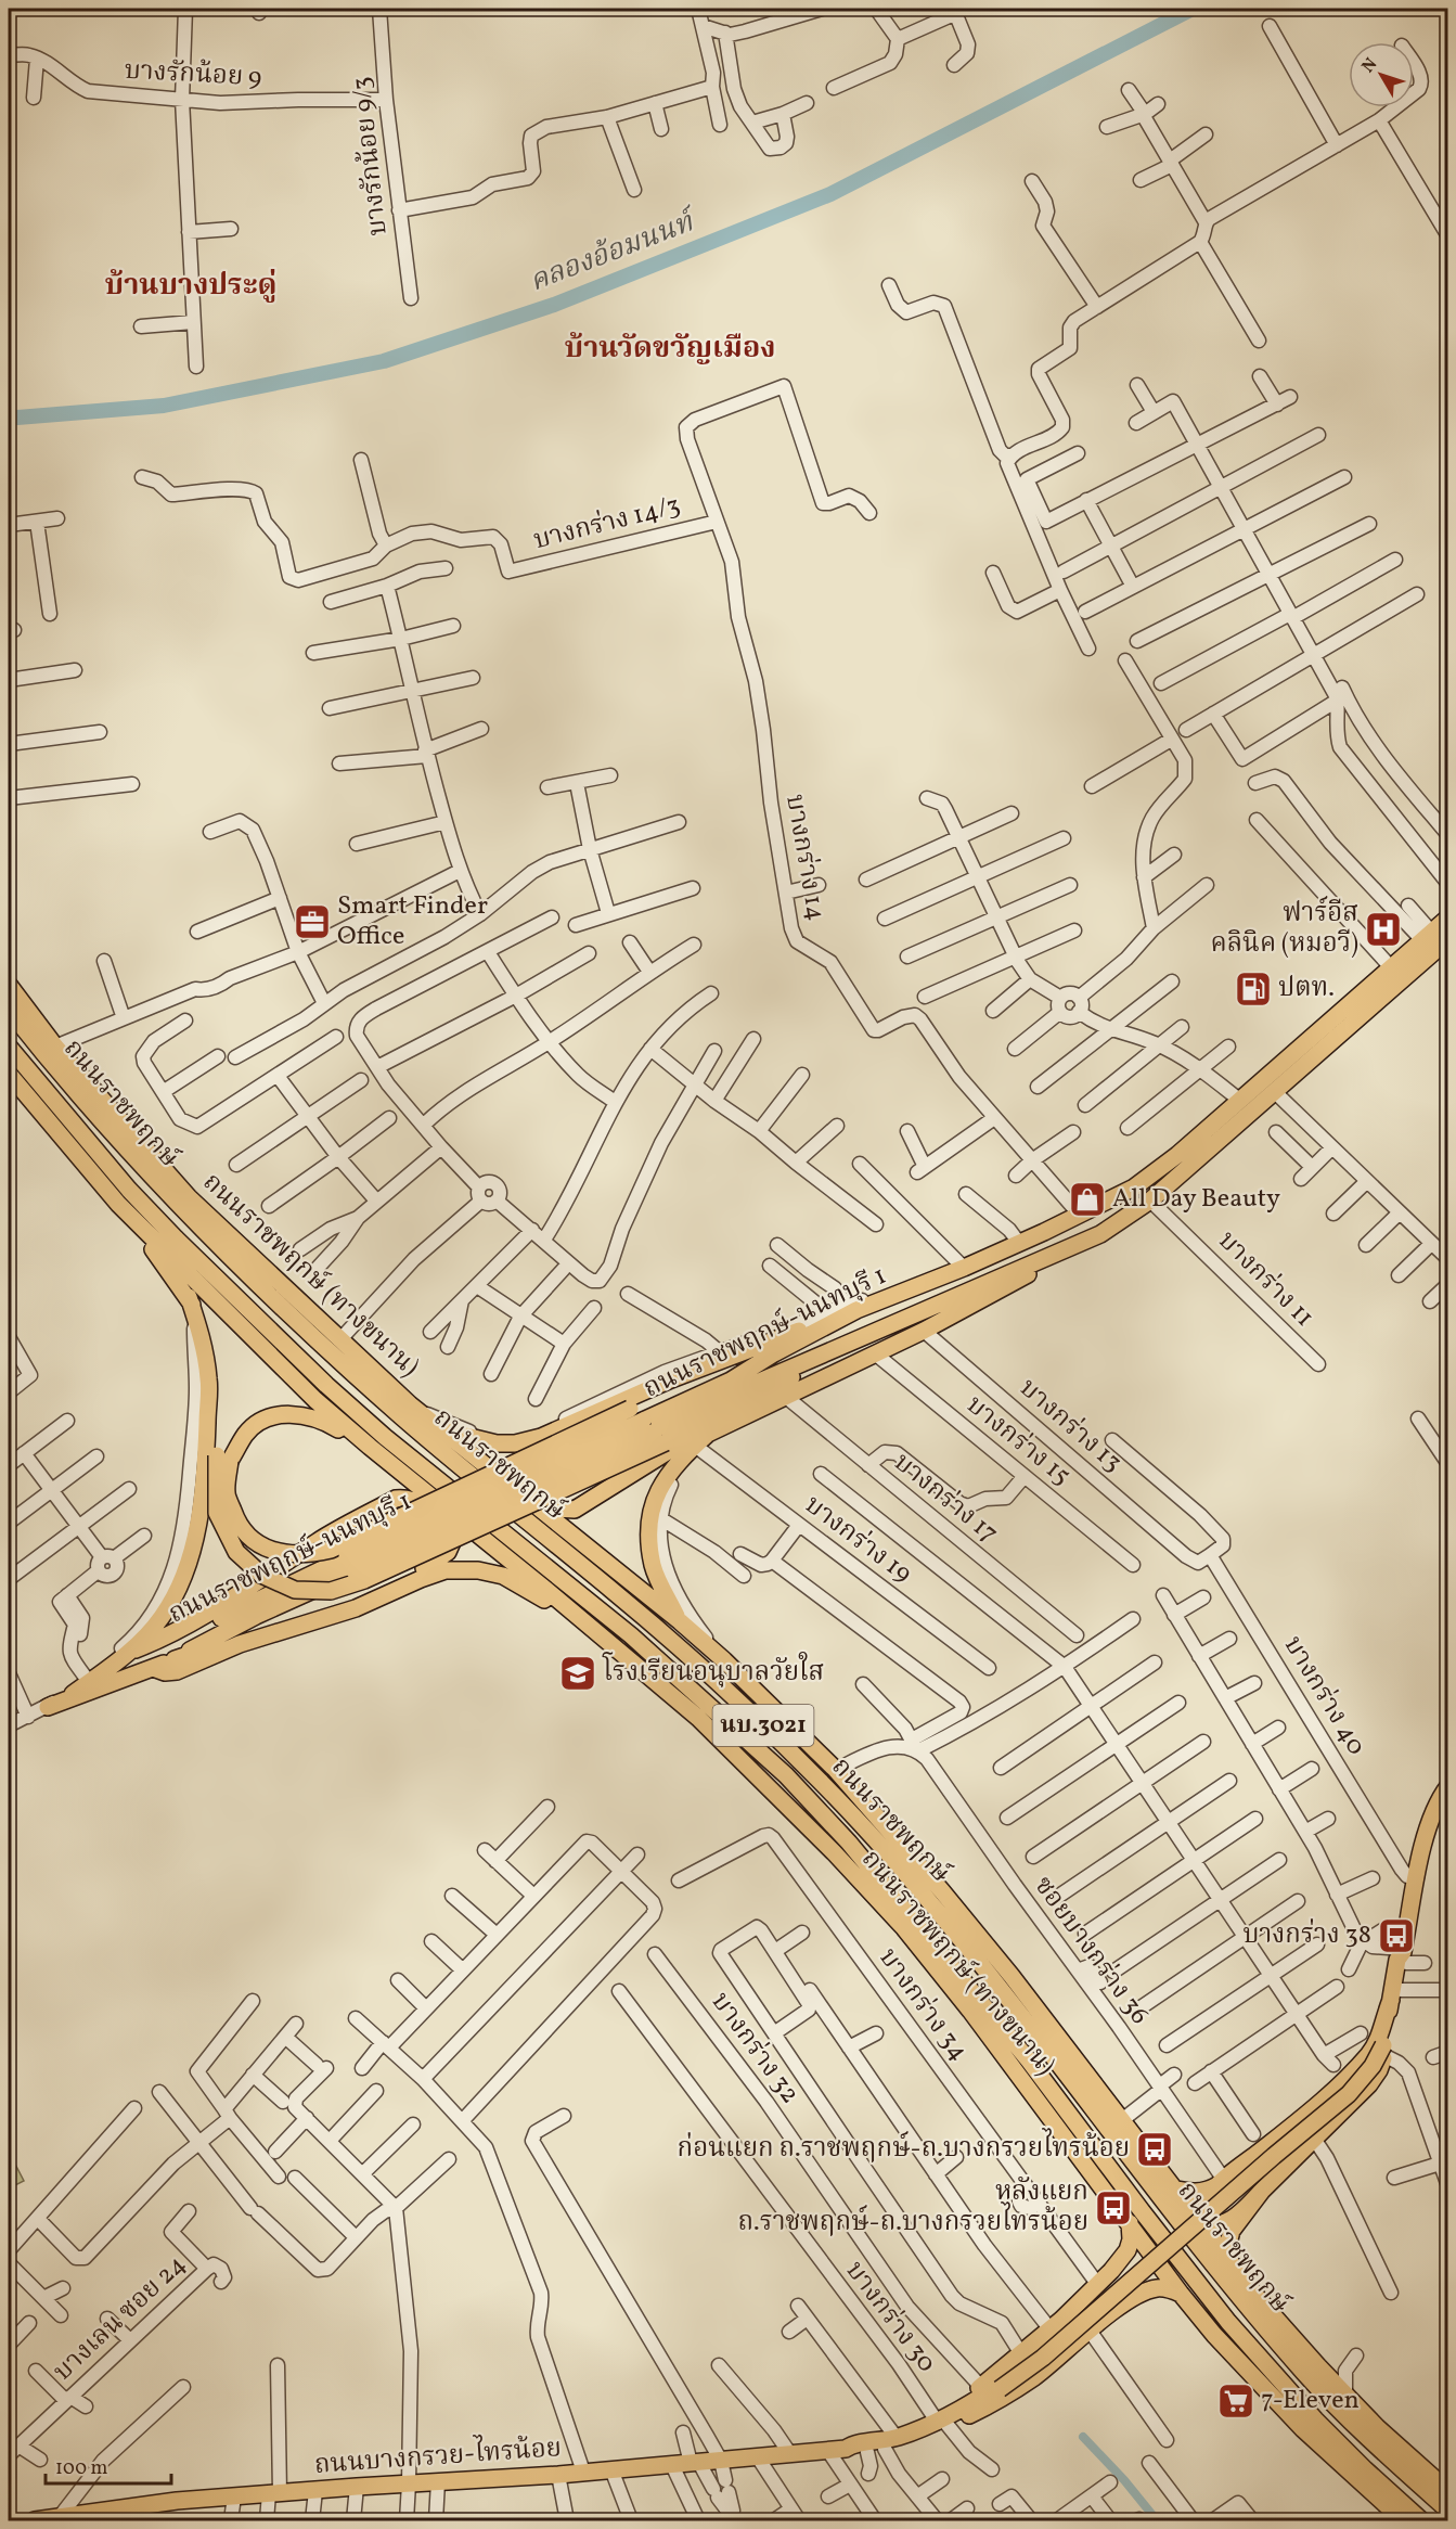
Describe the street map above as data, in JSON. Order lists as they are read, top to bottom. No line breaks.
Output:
{"streets":{"main road":["ถนนราชพฤกษ์","ถนนราชพฤกษ์ (ทางขนาน)","ถนนราชพฤกษ์-นนทบุรี 1","นบ.3021","ถนนบางกรวย-ไทรน้อย"],"street":["บางรักน้อย 9","บางรักน้อย 9/3","บางกร่าง 14/3","บางกร่าง 14","บางกร่าง 11","บางกร่าง 13","บางกร่าง 15","บางกร่าง 17","บางกร่าง 19","บางกร่าง 40","ซอยบางกร่าง 36","บางกร่าง 34","บางกร่าง 32","บางกร่าง 30","บางเลน ซอย 24"]},"crossings":[["บางรักน้อย 9","บางรักน้อย 9/3"],["บางกร่าง 14/3","บางกร่าง 14"],["บางกร่าง 14","ถนนราชพฤกษ์-นนทบุรี 1"],["บางกร่าง 11","ถนนราชพฤกษ์-นนทบุรี 1"],["บางกร่าง 13","บางกร่าง 40"],["บางกร่าง 40","ถนนบางกรวย-ไทรน้อย"],["บางกร่าง 32","ถนนบางกรวย-ไทรน้อย"],["บางกร่าง 30","ถนนบางกรวย-ไทรน้อย"]],"districts":["บ้านบางประดู่","บ้านวัดขวัญเมือง"],"water":["คลองอ้อมนนท์"],"places":{"office":["Smart Finder Office"],"hospital":["ฟาร์อีส คลินิค (หมอวี)"],"fuel station":["ปตท."],"shop":["All Day Beauty"],"school or university":["โรงเรียนอนุบาลวัยใส"],"bus stop":["บางกร่าง 38","ก่อนแยก ถ.ราชพฤกษ์-ถ.บางกรวยไทรน้อย","หลังแยก ถ.ราชพฤกษ์-ถ.บางกรวยไทรน้อย"],"supermarket":["7-Eleven"]},"scale_bar":"100 m","north":"top left"}
